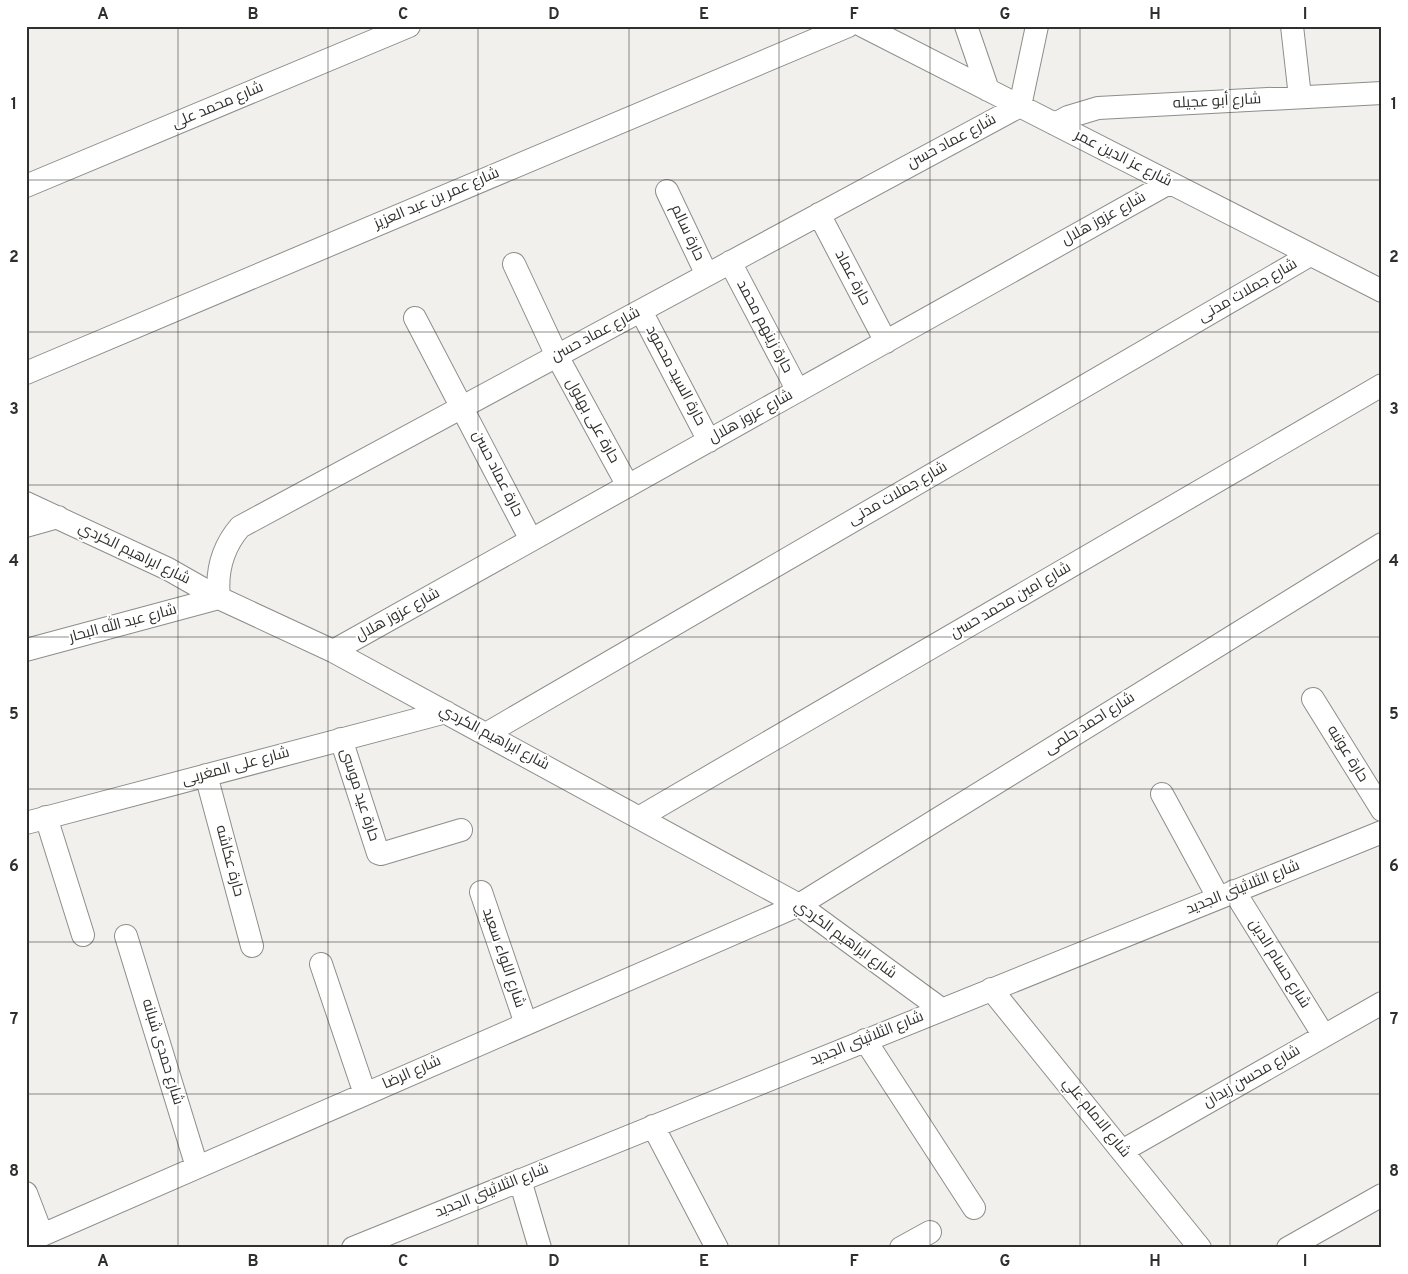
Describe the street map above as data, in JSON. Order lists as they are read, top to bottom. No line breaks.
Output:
{"streets":{"street":["شارع أبو عجيله","شارع محمد على","شارع عماد حسن","شارع عز الدين عمر","شارع عمر بن عبد العزيز","شارع عزوز هلال","حارة سالم","حارة عماد","شارع جملات مدنى","حارة زينهم محمد","حارة السيد محمود","حارة على بهلول","حارة عماد حسن","شارع ابراهيم الكردي","شارع امين محمد حسن","شارع عبد الله البحار","شارع احمد حلمى","حارة عوتبه","شارع على المغربى","حارة عيد موسى","حارة عكاشه","شارع الثلاثينى الجديد","شارع اللواء سعيد","شارع حسام الدين","شارع حمدى شبانه","شارع الرضا","شارع محسن زيدان","شارع الامام علي"]},"crossings":[["شارع أبو عجيله","شارع عز الدين عمر"],["شارع عماد حسن","شارع عز الدين عمر"],["شارع عماد حسن","حارة سالم"],["شارع عماد حسن","حارة عماد"],["شارع عماد حسن","حارة زينهم محمد"],["شارع عماد حسن","حارة السيد محمود"],["شارع عماد حسن","حارة على بهلول"],["شارع عماد حسن","حارة عماد حسن"],["شارع عماد حسن","شارع ابراهيم الكردي"],["شارع عماد حسن","شارع عبد الله البحار"],["شارع عز الدين عمر","شارع عزوز هلال"],["شارع عز الدين عمر","شارع جملات مدنى"],["شارع عزوز هلال","حارة عماد"],["شارع عزوز هلال","حارة زينهم محمد"],["شارع عزوز هلال","حارة السيد محمود"],["شارع عزوز هلال","حارة على بهلول"],["شارع عزوز هلال","حارة عماد حسن"],["شارع عزوز هلال","شارع ابراهيم الكردي"],["شارع جملات مدنى","شارع ابراهيم الكردي"],["شارع ابراهيم الكردي","شارع امين محمد حسن"],["شارع ابراهيم الكردي","شارع عبد الله البحار"],["شارع ابراهيم الكردي","شارع احمد حلمى"],["شارع ابراهيم الكردي","شارع على المغربى"],["شارع ابراهيم الكردي","شارع الثلاثينى الجديد"],["شارع ابراهيم الكردي","شارع الرضا"],["شارع احمد حلمى","شارع الرضا"],["شارع على المغربى","حارة عيد موسى"],["شارع على المغربى","حارة عكاشه"],["شارع الثلاثينى الجديد","شارع حسام الدين"],["شارع الثلاثينى الجديد","شارع الامام علي"],["شارع اللواء سعيد","شارع الرضا"],["شارع حسام الدين","شارع محسن زيدان"],["شارع حمدى شبانه","شارع الرضا"],["شارع محسن زيدان","شارع الامام علي"]],"grid":{"columns":["A","B","C","D","E","F","G","H","I"],"rows":["1","2","3","4","5","6","7","8"]}}
